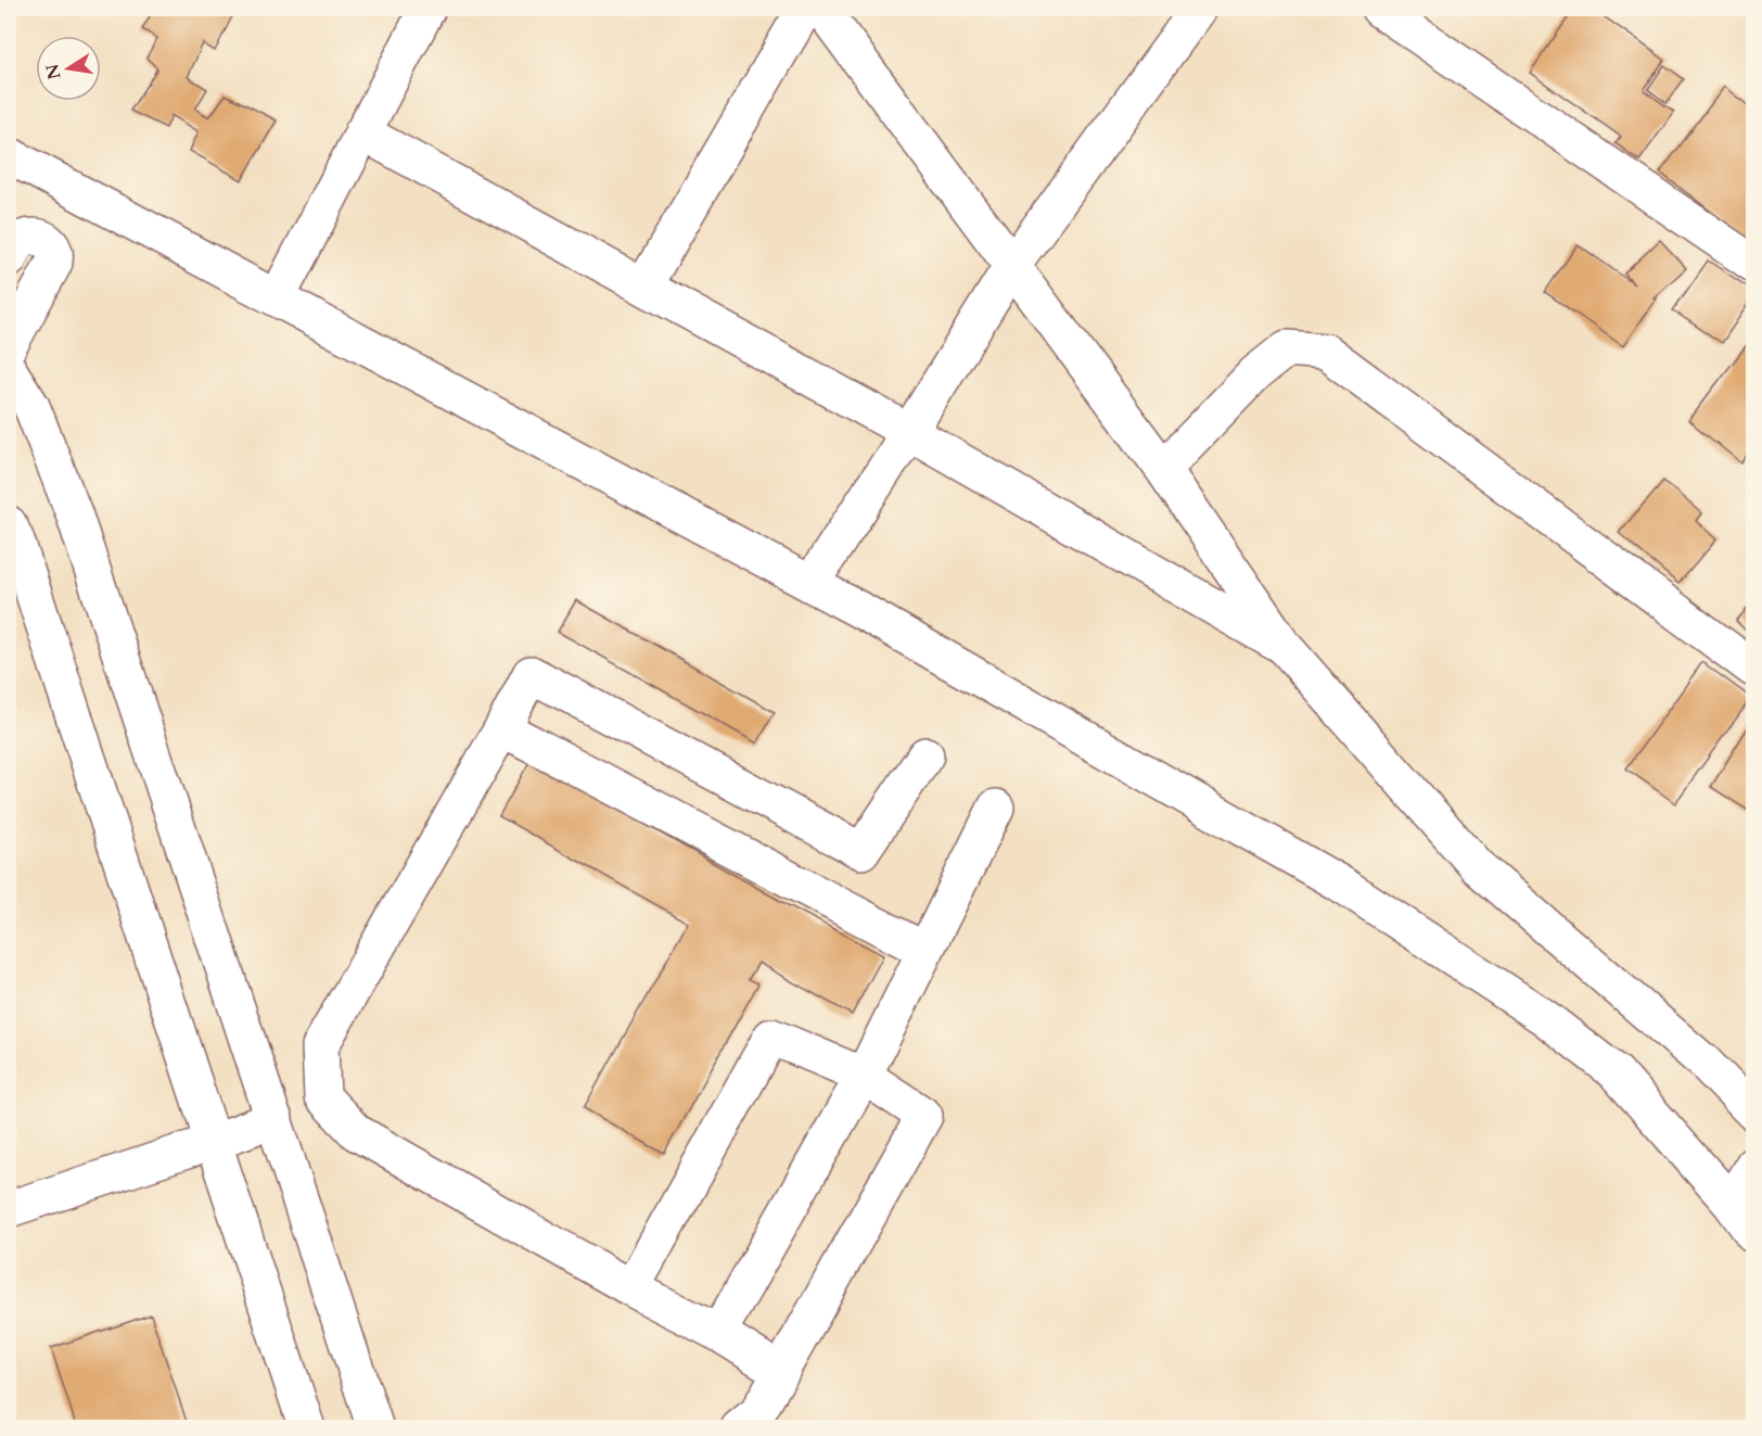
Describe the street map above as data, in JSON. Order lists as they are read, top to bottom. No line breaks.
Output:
{"north":"left"}
